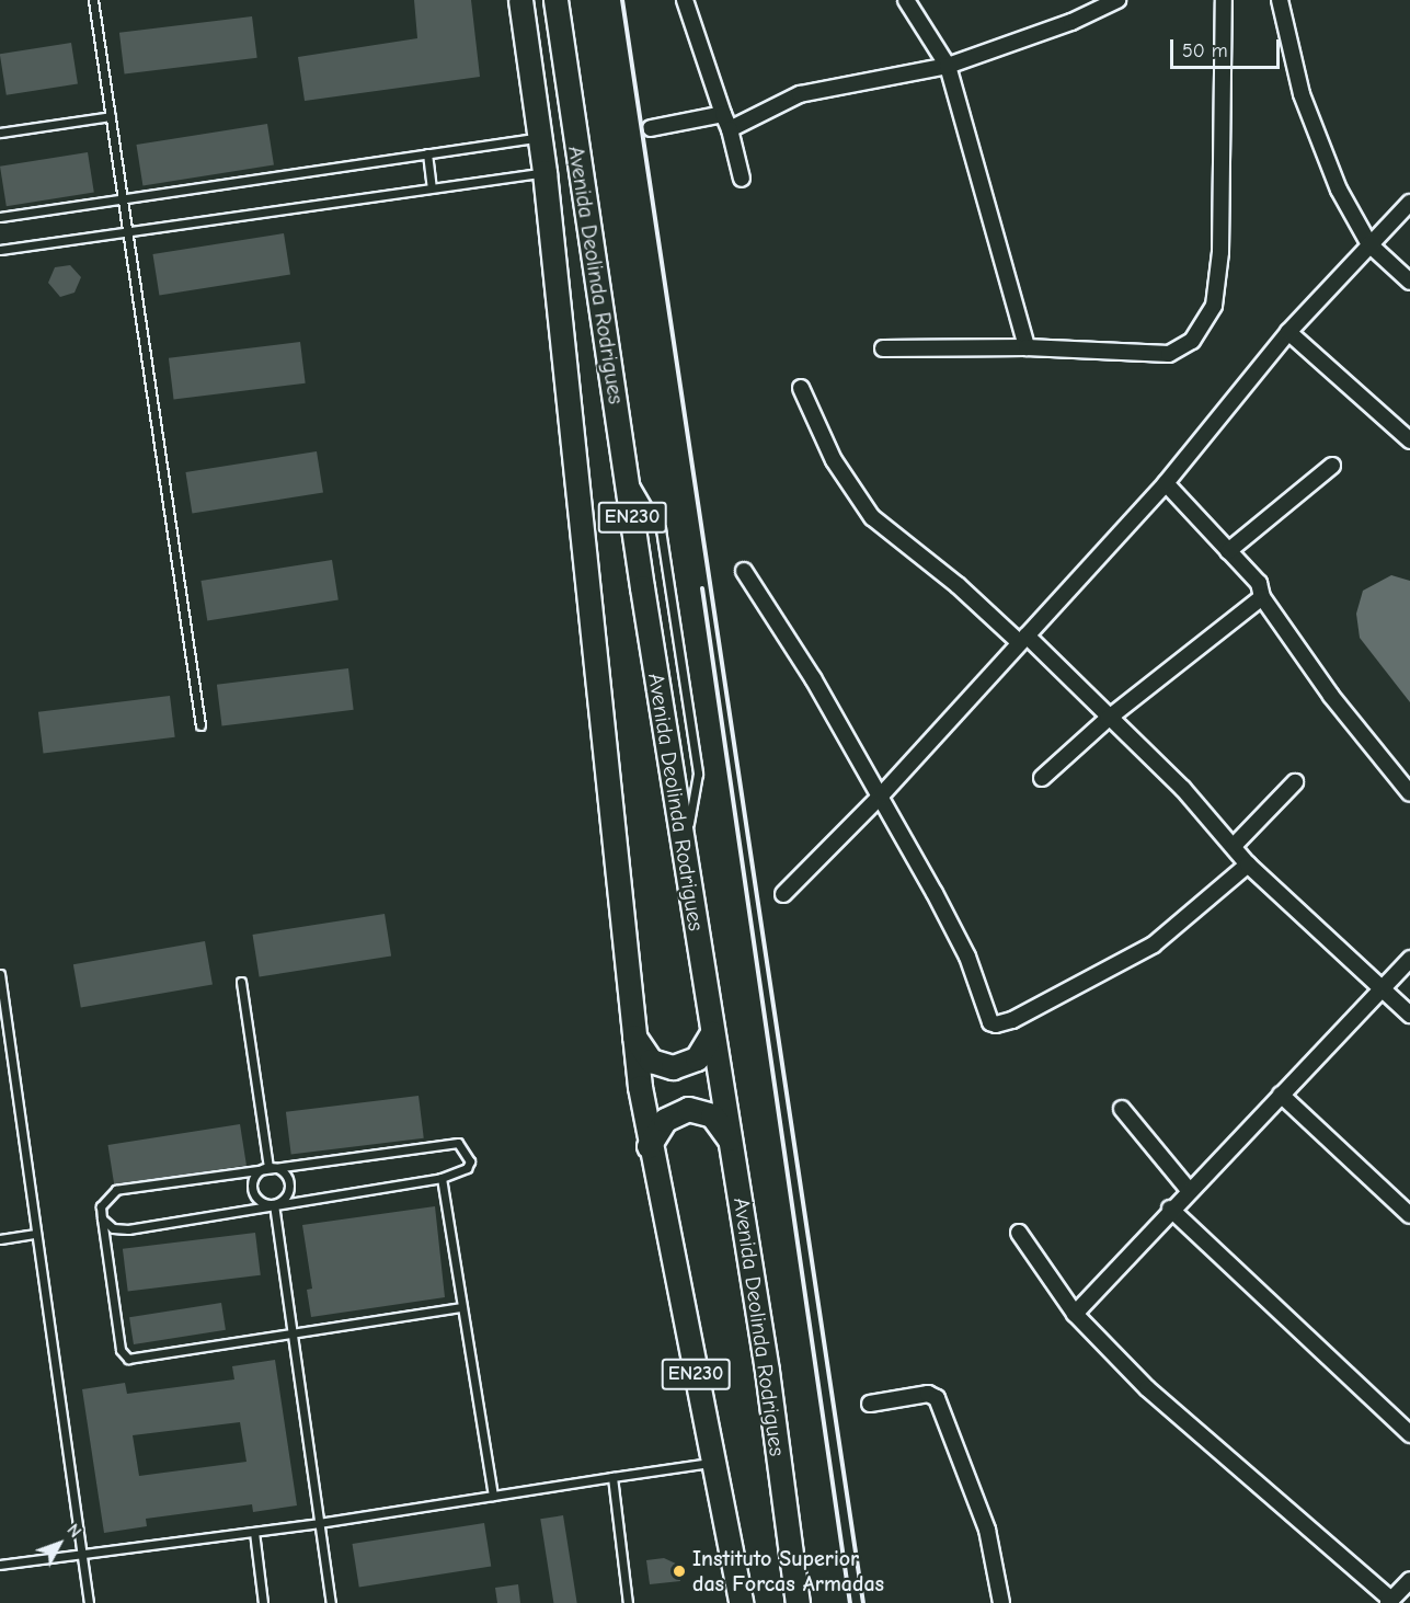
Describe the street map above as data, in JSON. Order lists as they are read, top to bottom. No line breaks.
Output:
{"streets":{"highway":["Avenida Deolinda Rodrigues","EN230"]},"places":["Instituto Superior das Forcas Armadas"],"scale_bar":"50 m","north":"top right"}
